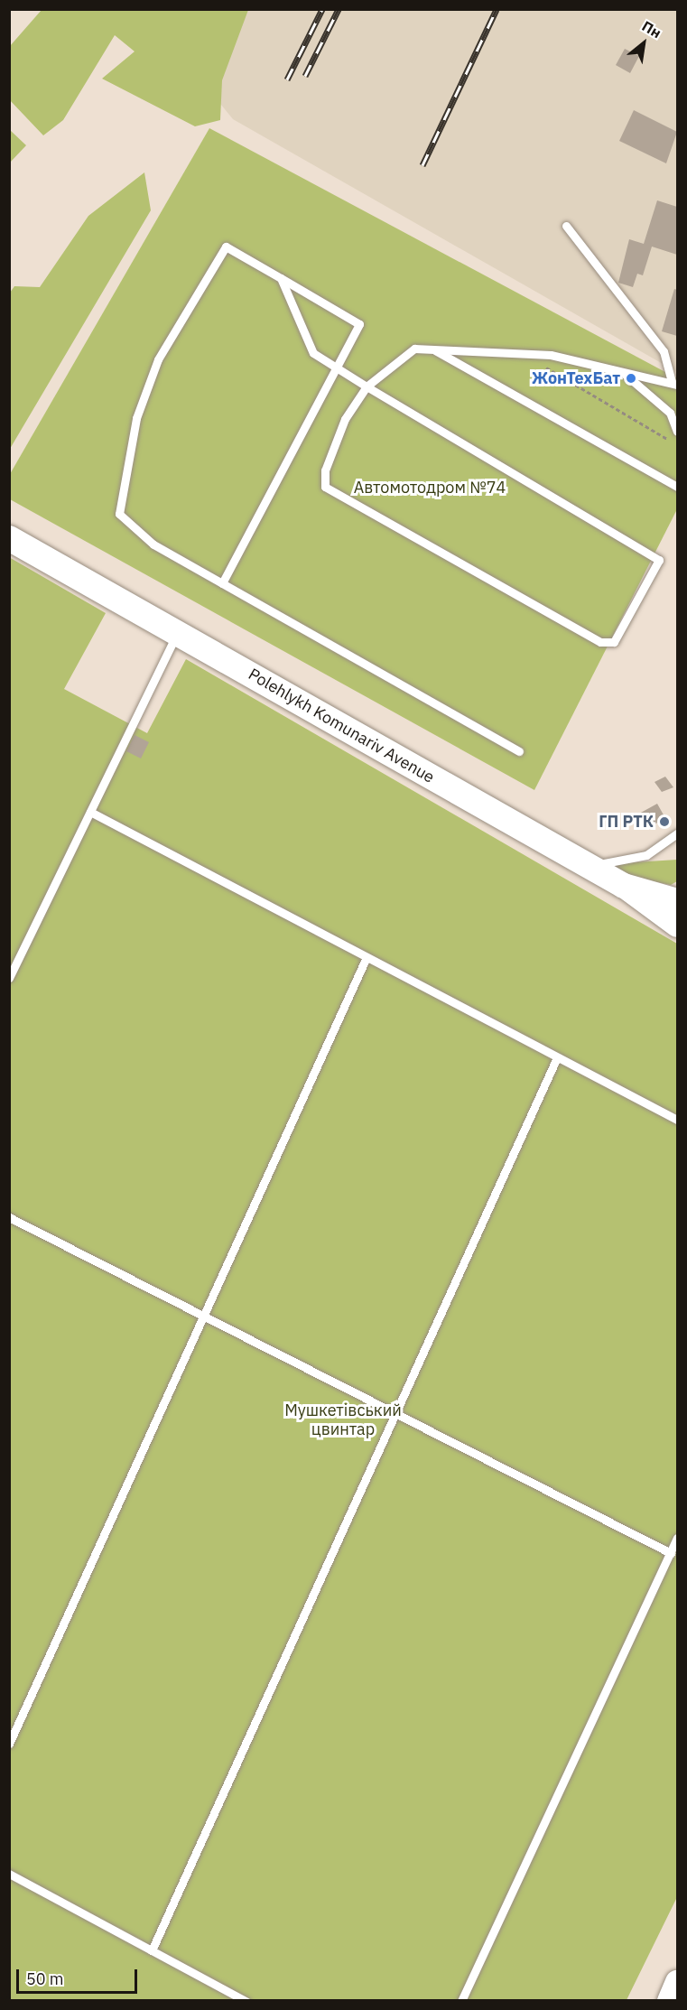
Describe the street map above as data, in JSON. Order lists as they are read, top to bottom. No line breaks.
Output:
{"streets":{"main road":["Polehlykh Komunariv Avenue"]},"parks":["Автомотодром №74","Мушкетівський цвинтар"],"places":["ЖонТехБат","ГП РТК"],"scale_bar":"50 m","north":"top right"}
